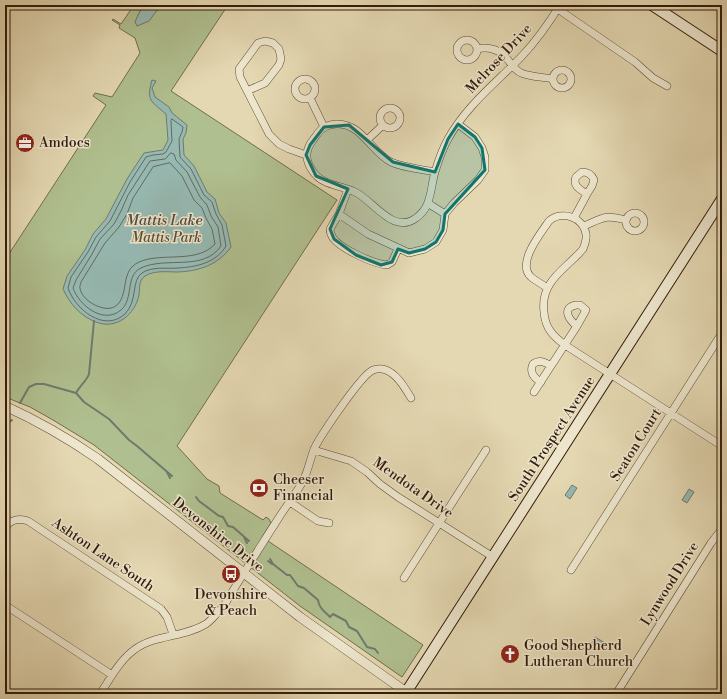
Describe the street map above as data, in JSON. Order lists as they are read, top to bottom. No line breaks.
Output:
{"streets":{"main road":["South Prospect Avenue"],"street":["Melrose Drive","Seaton Court","Mendota Drive","Devonshire Drive","Ashton Lane South","Lynwood Drive"]},"crossings":[["South Prospect Avenue","Mendota Drive"],["South Prospect Avenue","Devonshire Drive"]],"water":["Mattis Lake"],"parks":["Mattis Park"],"places":{"office":["Amdocs"],"bank":["Cheeser Financial"],"bus stop":["Devonshire & Peach"],"church":["Good Shepherd Lutheran Church"]}}
